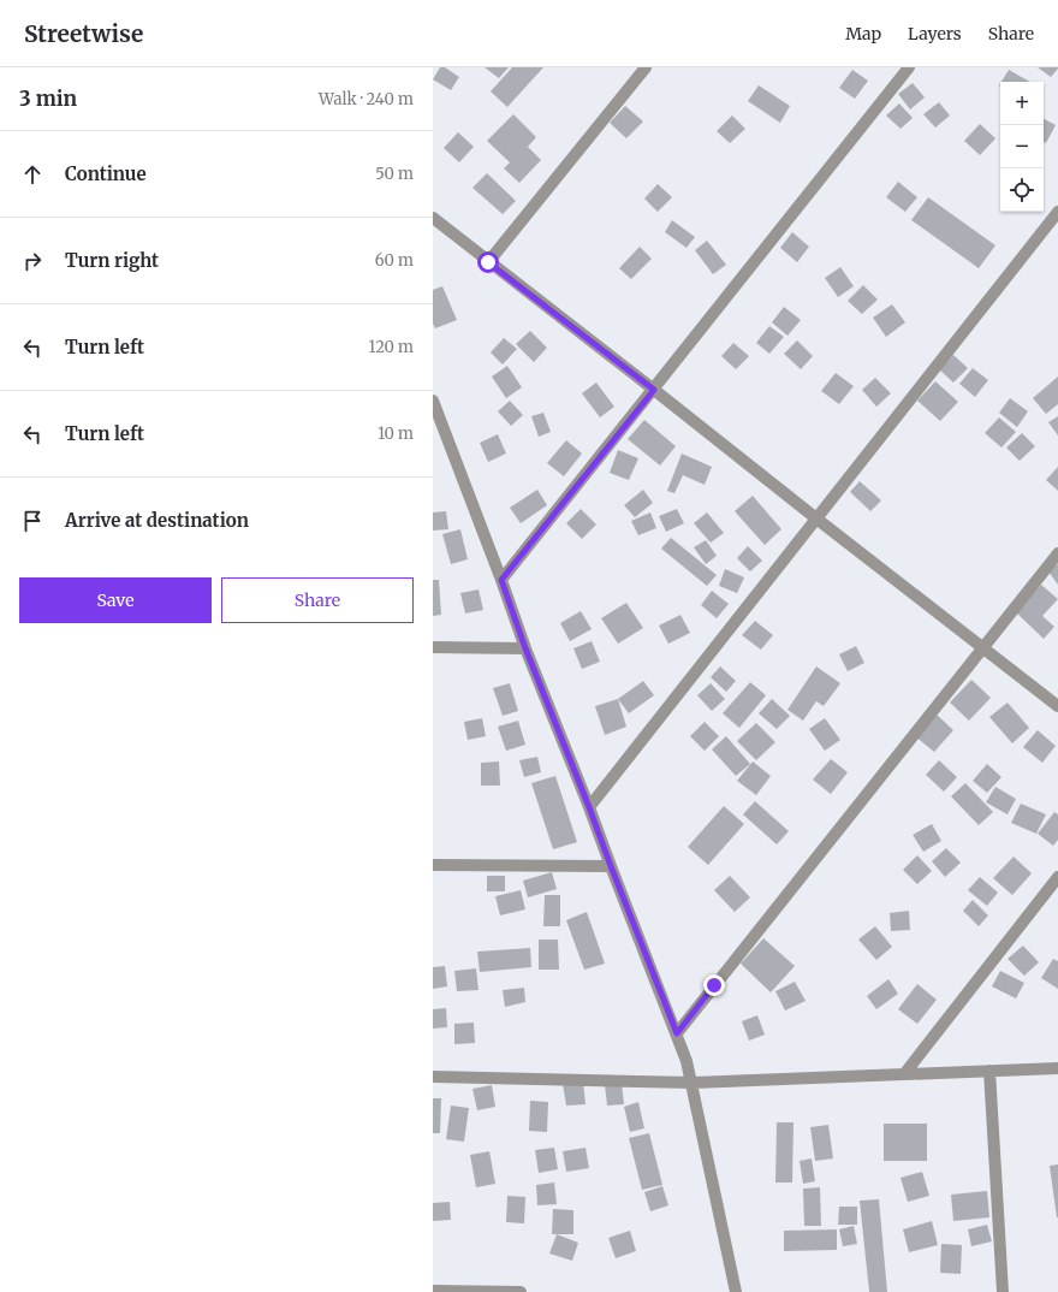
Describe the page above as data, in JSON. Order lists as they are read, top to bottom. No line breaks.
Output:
{"page":{"header":"Streetwise","nav":["Map","Layers","Share"],"heading":["3 min","Walk · 240 m"],"map_buttons":["+","−"],"list":[["Continue","50 m"],["Turn right","60 m"],["Turn left","120 m"],["Turn left","10 m"],"Arrive at destination"],"buttons":["Save","Share"]}}
